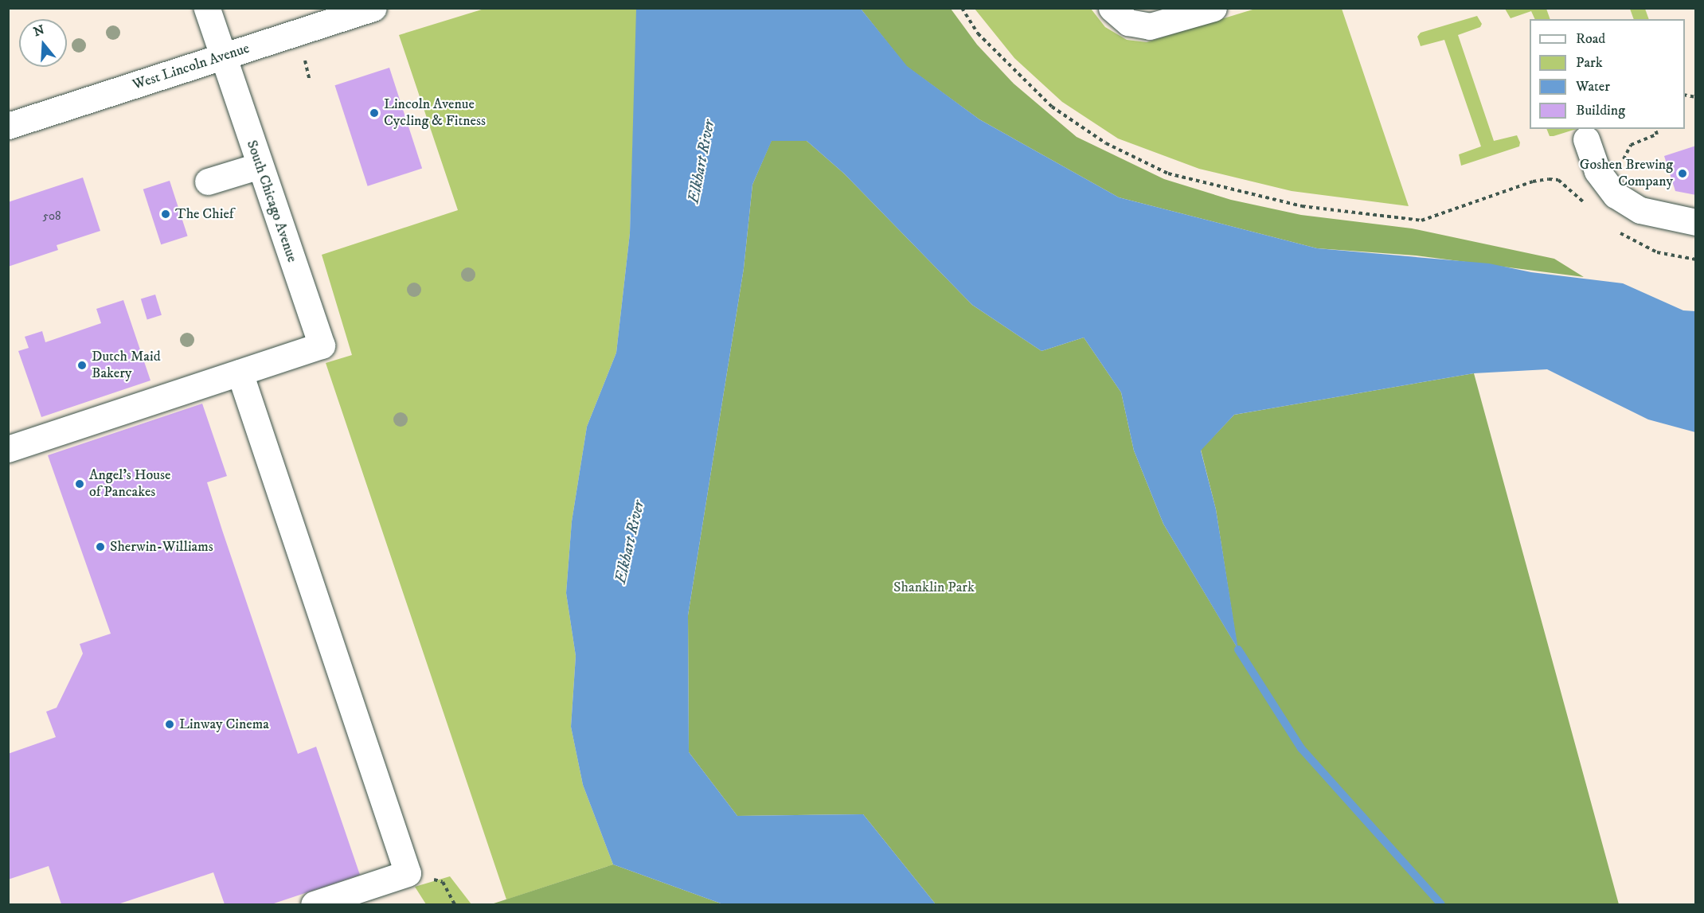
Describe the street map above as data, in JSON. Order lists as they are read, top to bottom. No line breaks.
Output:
{"streets":{"street":["West Lincoln Avenue","South Chicago Avenue"]},"crossings":[["West Lincoln Avenue","South Chicago Avenue"]],"water":["Elkhart River"],"parks":["Shanklin Park"],"places":["Lincoln Avenue Cycling & Fitness","Goshen Brewing Company","The Chief","Dutch Maid Bakery","Angel's House of Pancakes","Sherwin-Williams","Linway Cinema"],"house_numbers":["508"],"legend":["Road","Park","Water","Building"],"north":"top"}
